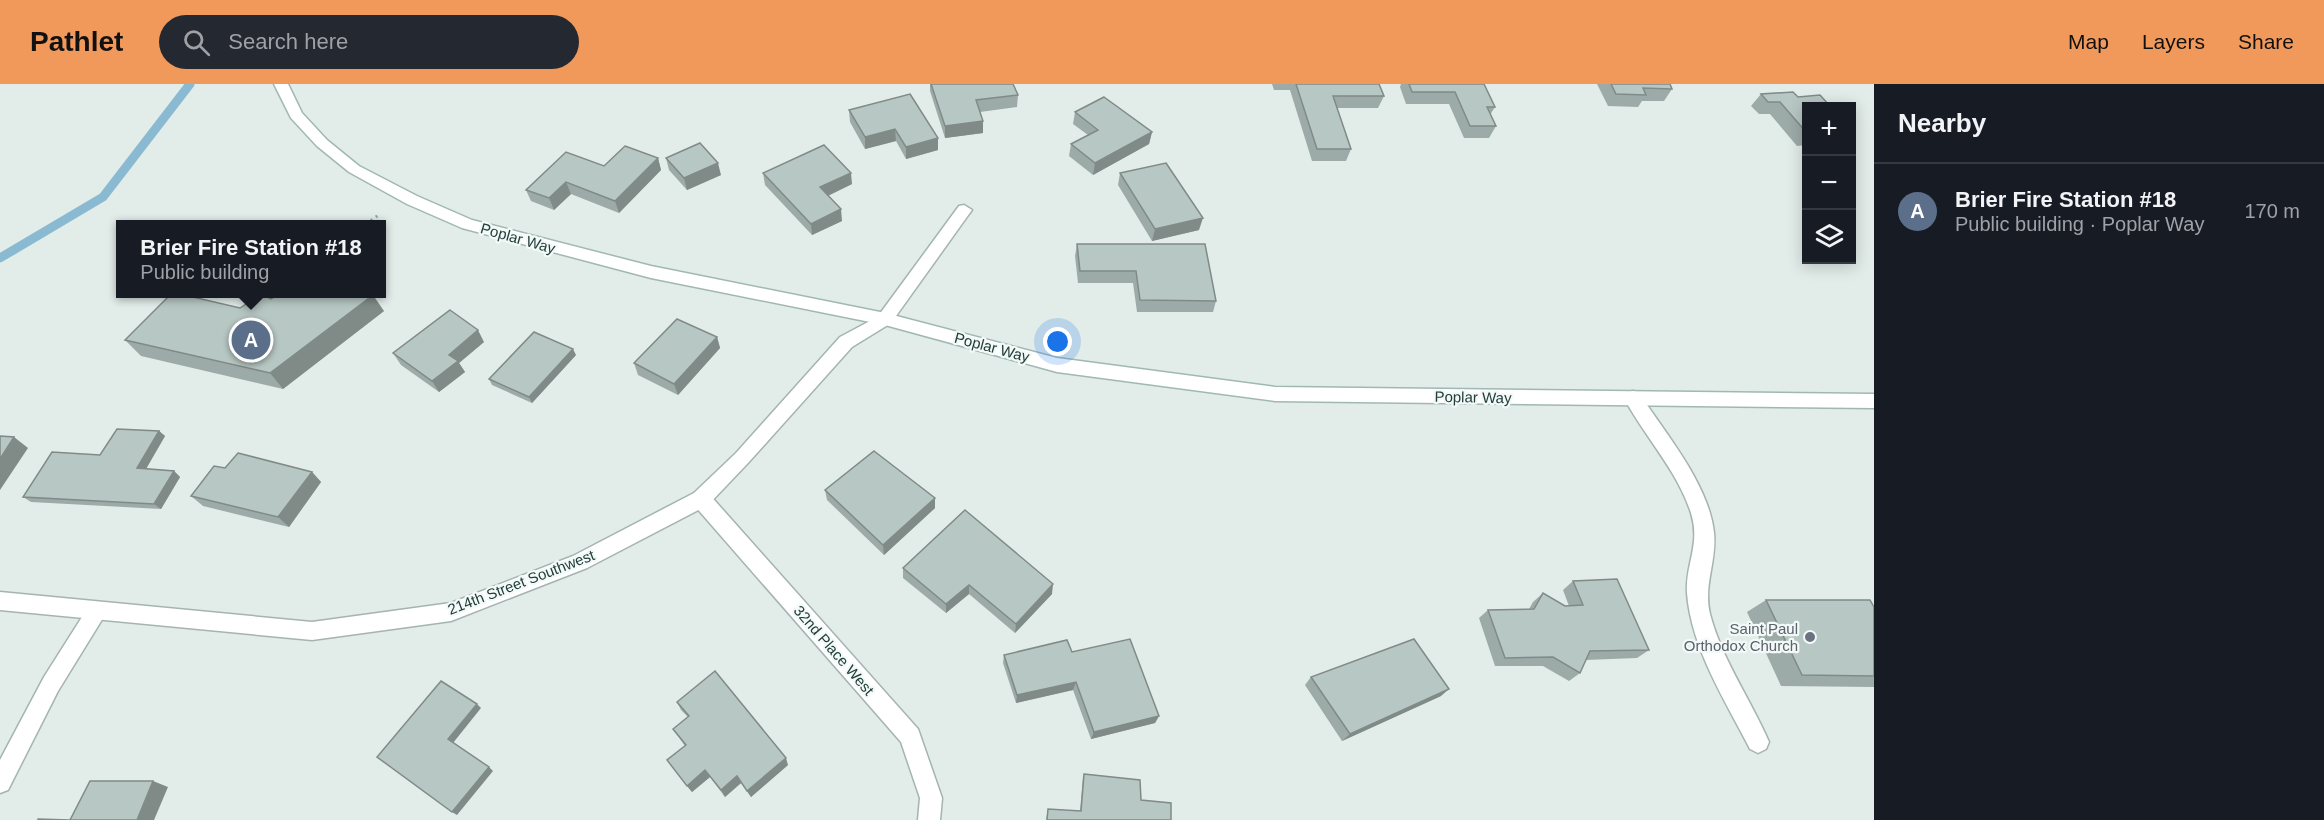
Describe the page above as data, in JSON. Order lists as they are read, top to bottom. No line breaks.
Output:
{"streets":{"main road":["Poplar Way","214th Street Southwest","32nd Place West"]},"crossings":[["Poplar Way","214th Street Southwest"],["214th Street Southwest","32nd Place West"]],"places":["Saint Paul Orthodox Church"],"page":{"header":"Pathlet","search":"Search here","nav":["Map","Layers","Share"],"heading":"Nearby","map_buttons":["+","−"],"list":[{"mark":"A","name":"Brier Fire Station #18","note":"Public building · Poplar Way","value":"170 m"}],"popup":["Brier Fire Station #18","Public building"],"pins":"A"}}
